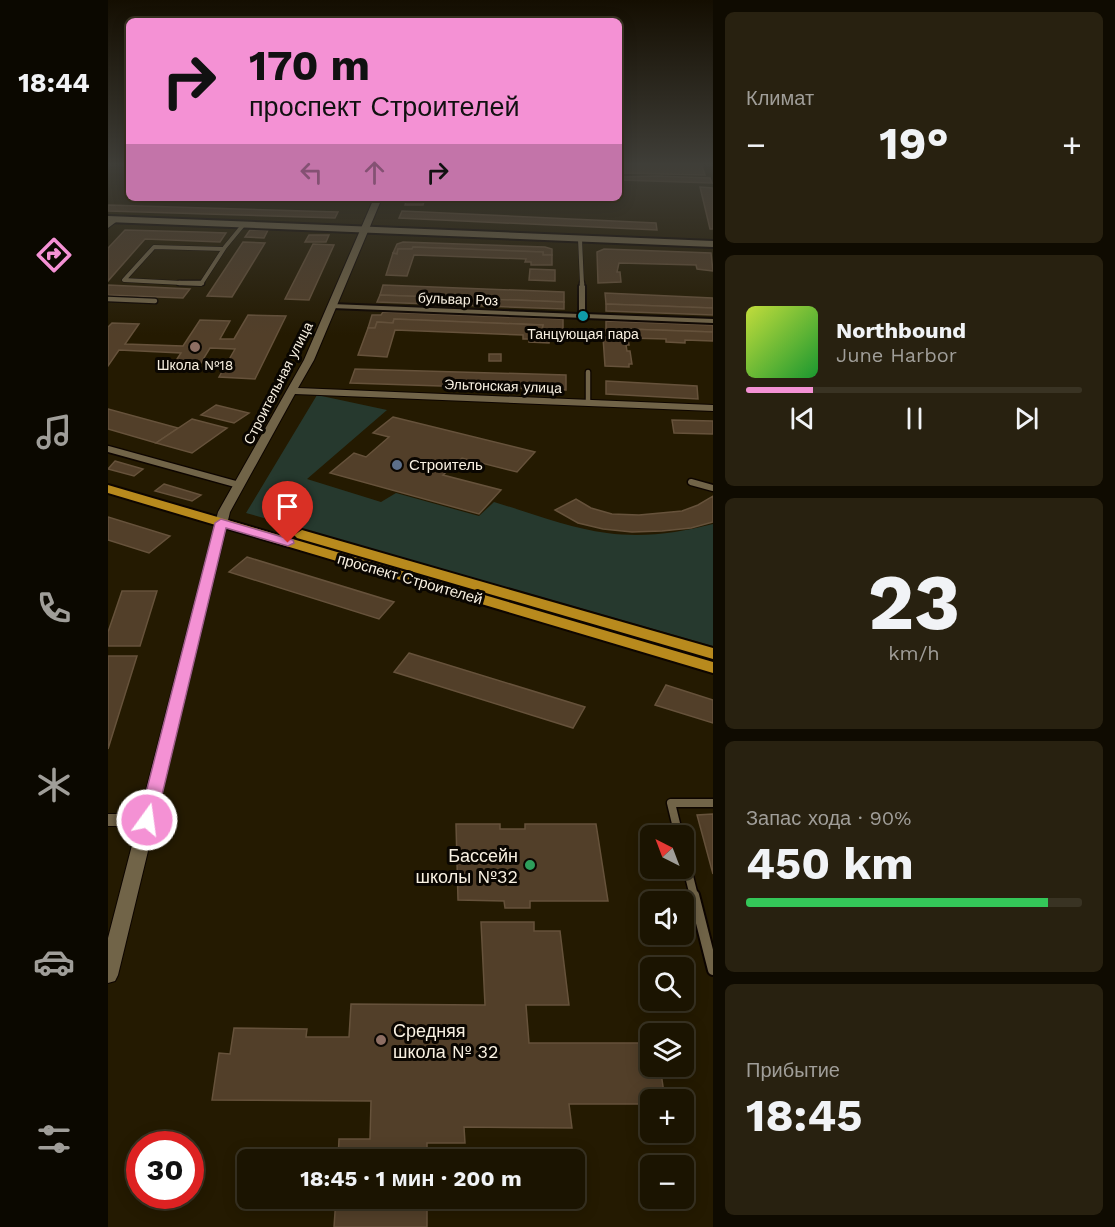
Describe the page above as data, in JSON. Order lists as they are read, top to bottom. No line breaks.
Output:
{"streets":{"main road":["проспект Строителей"],"street":["бульвар Роз","Строительная улица","Эльтонская улица"]},"crossings":[["бульвар Роз","Строительная улица"],["Строительная улица","Эльтонская улица"],["Строительная улица","проспект Строителей"]],"places":["Танцующая пара","Школа №18","Строитель","Бассейн школы №32","Средняя школа № 32"],"north":"top left","page":{"tabs":"18:44","tile":["Климат",["23","km/h"],["Запас хода · 90%","450 km"],["Прибытие","18:45"]],"turn":["170 m","проспект Строителей"],"heat":["−","19°","+"],"song":["Northbound","June Harbor"],"map_buttons":["+","−"],"limit":"30","trip":"18:45 · 1 мин · 200 m"}}
